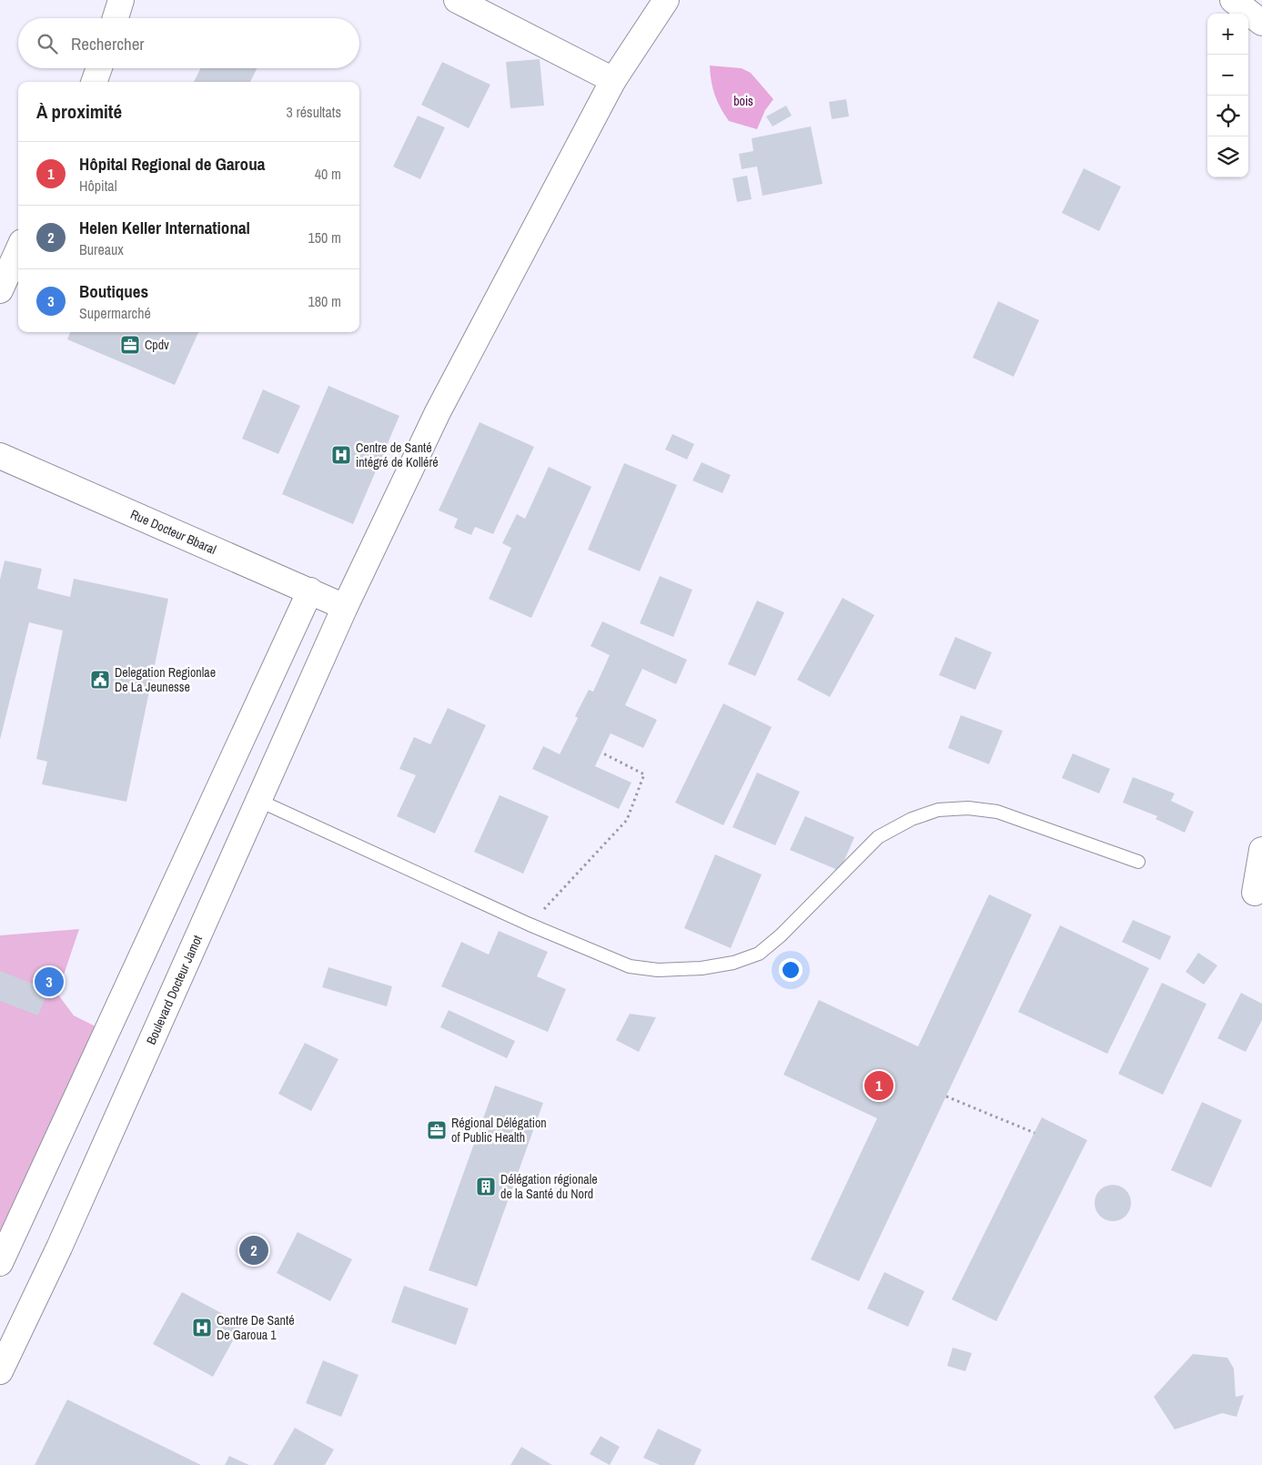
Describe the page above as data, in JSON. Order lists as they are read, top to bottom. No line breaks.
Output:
{"streets":{"street":["Rue Docteur Bbaral","Boulevard Docteur Jamot"]},"crossings":[["Rue Docteur Bbaral","Boulevard Docteur Jamot"]],"parks":["bois"],"places":{"office":["Cpdv","Régional Délégation of Public Health"],"hospital":["Centre de Santé intégré de Kolléré","Centre De Santé De Garoua 1"],"public building":["Delegation Regionlae De La Jeunesse"],"building":["Délégation régionale de la Santé du Nord"]},"page":{"map_buttons":["+","−"],"search":"Rechercher","heading":["À proximité","3 résultats"],"list":[{"mark":"1","name":"Hôpital Regional de Garoua","note":"Hôpital","value":"40 m"},{"mark":"2","name":"Helen Keller International","note":"Bureaux","value":"150 m"},{"mark":"3","name":"Boutiques","note":"Supermarché","value":"180 m"}],"pins":["3","1","2"]}}
